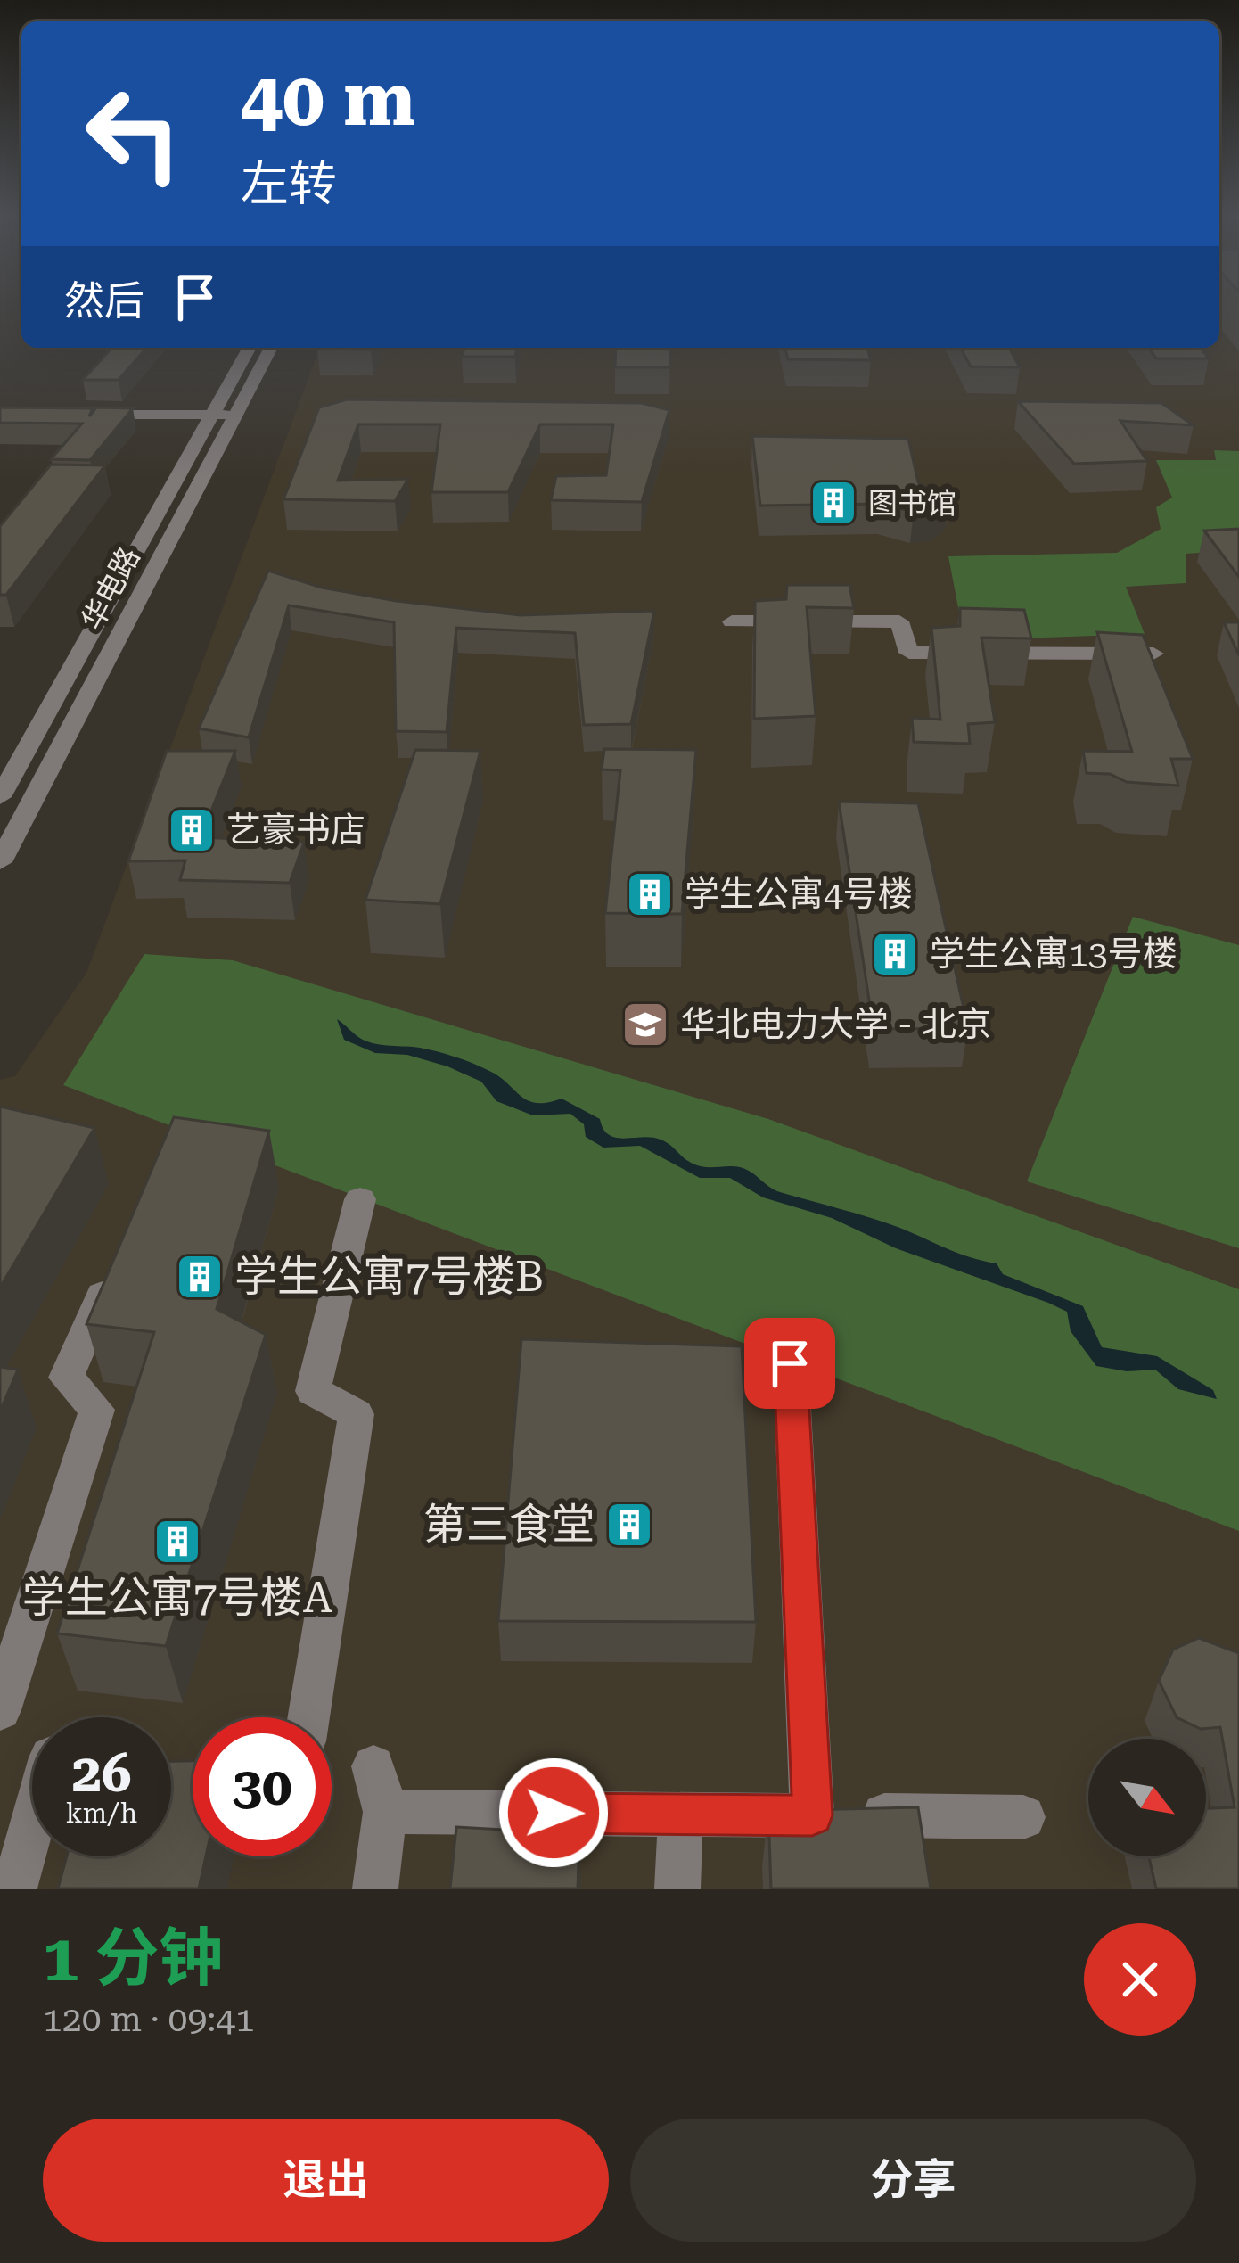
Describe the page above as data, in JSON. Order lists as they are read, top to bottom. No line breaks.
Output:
{"streets":{"street":["华电路"]},"places":{"building":["图书馆","艺豪书店","学生公寓4号楼","学生公寓13号楼","学生公寓7号楼B","第三食堂","学生公寓7号楼A"],"school or university":["华北电力大学 - 北京"]},"north":"bottom right","page":{"turn":["40 m","左转"],"then":"然后","speed":"26 km/h","limit":"30","heading":["1 分钟","120 m · 09:41"],"buttons":["退出","分享"]}}
